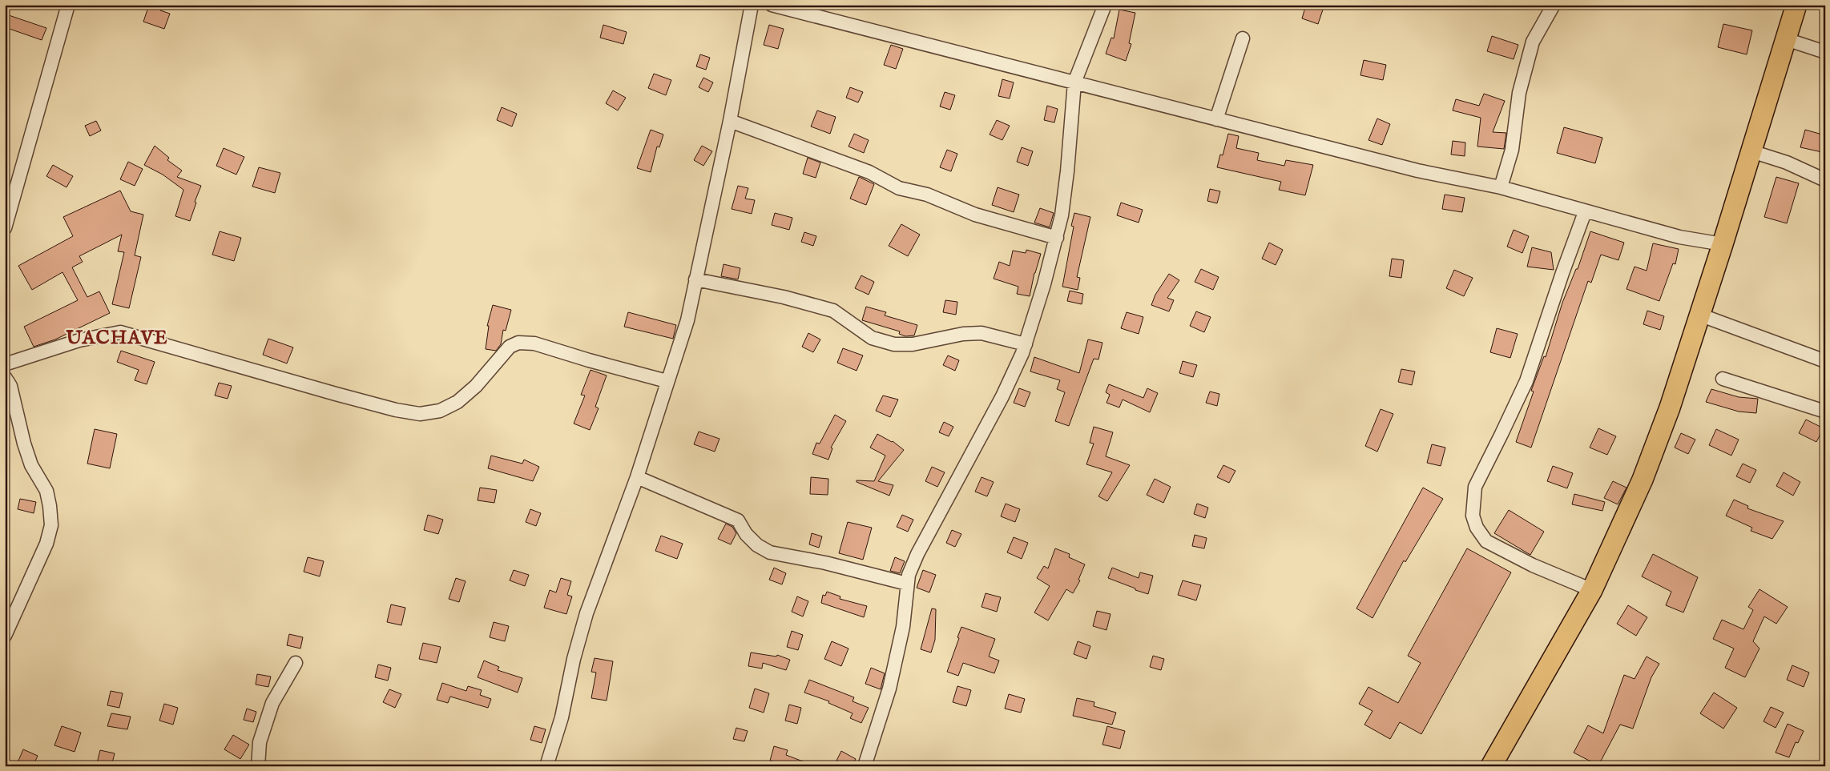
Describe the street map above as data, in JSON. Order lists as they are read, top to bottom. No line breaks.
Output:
{"districts":["UACHAVE"]}
